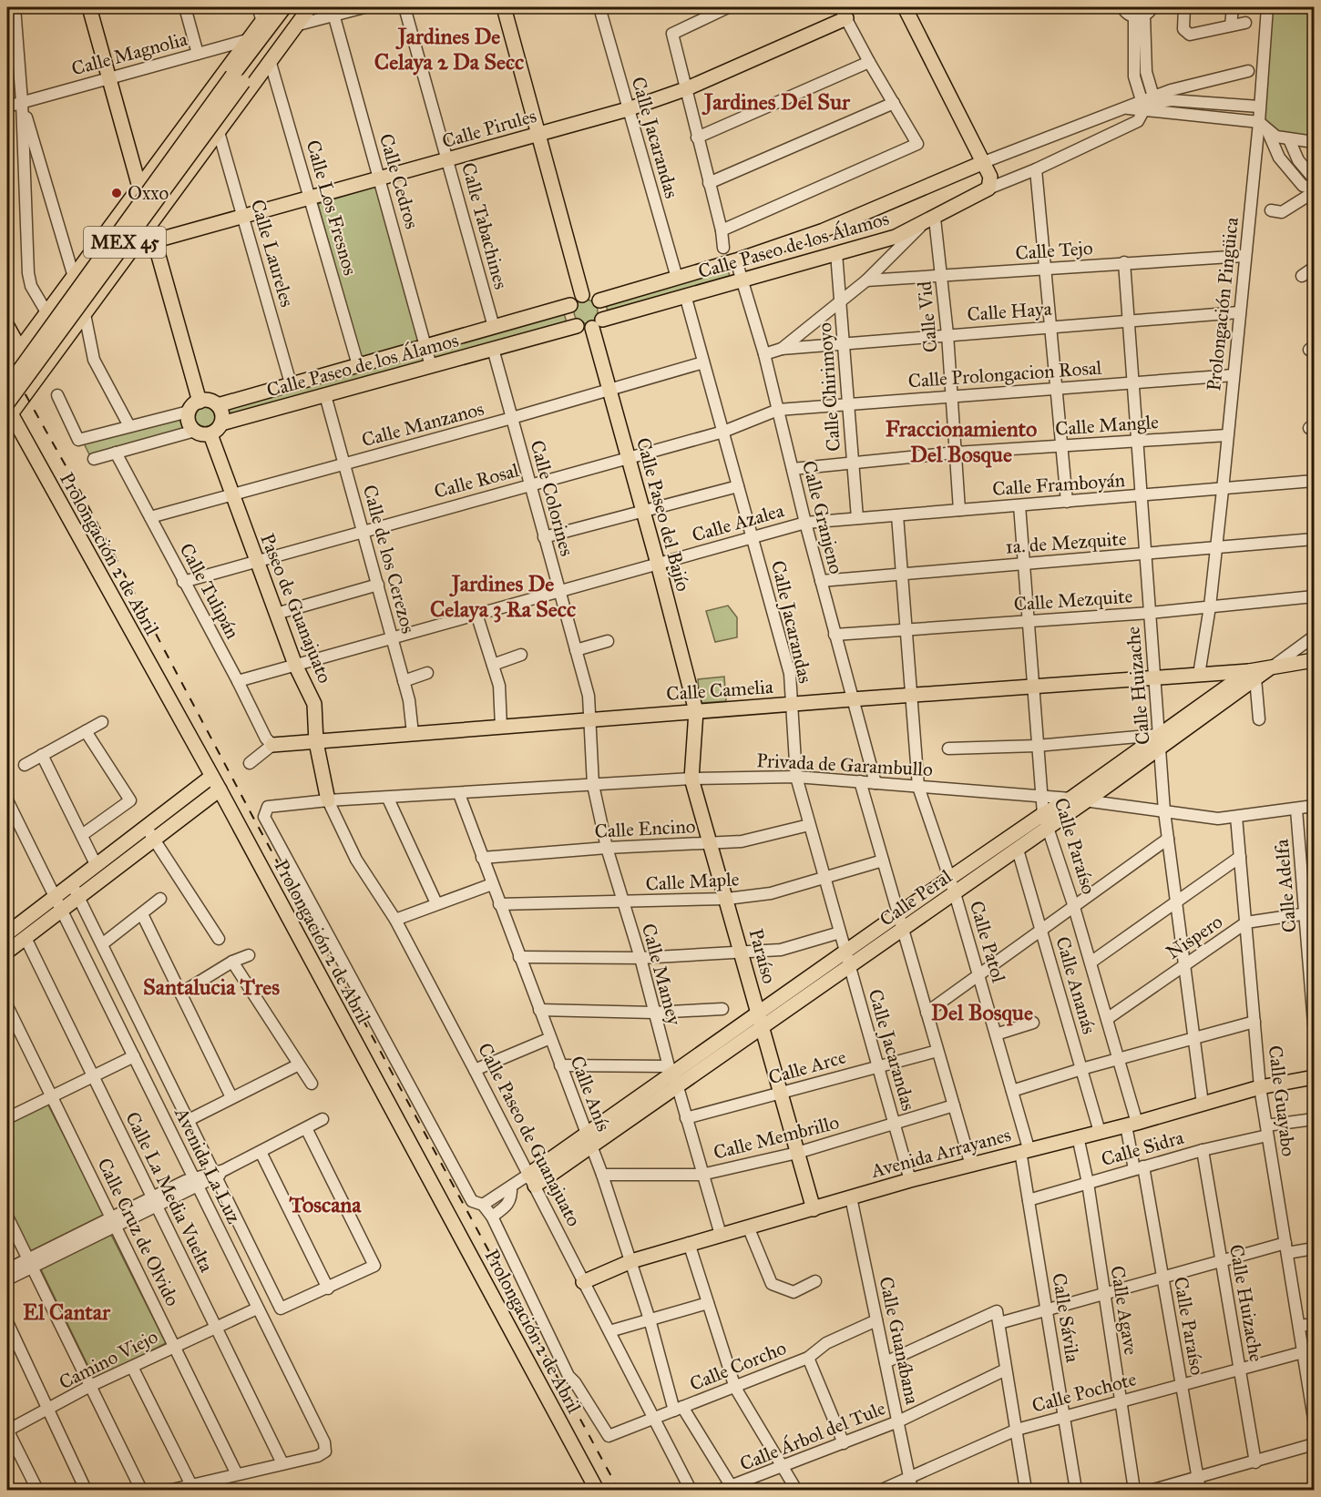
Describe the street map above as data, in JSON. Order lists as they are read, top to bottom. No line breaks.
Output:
{"streets":{"main road":["Calle Pirules","MEX 45","Calle Paseo de los Álamos","Calle Paseo del Bajío","Prolongación 2 de Abril","Paseo de Guanajuato","Calle Camelia","Calle Peral","Paraíso","Avenida Arrayanes"],"street":["Calle Magnolia","Calle Jacarandas","Calle Cedros","Calle Los Fresnos","Calle Tabachines","Calle Tejo","Calle Laureles","Prolongación Pingüica","Calle Haya","Calle Vid","Calle Prolongacion Rosal","Calle Chirimoyo","Calle Manzanos","Calle Mangle","Calle Rosal","Calle Framboyán","Calle Colorines","Calle Granjeno","Calle Azalea","1a. de Mezquite","Calle de los Cerezos","Calle Tulipán","Calle Mezquite","Calle Huizache","Privada de Garambullo","Calle Encino","Calle Paraíso","Calle Maple","Calle Adelfa","Nispero","Calle Patol","Calle Mamey","Calle Ananás","Calle Arce","Calle Anís","Calle Guayabo","Calle Paseo de Guanajuato","Calle Membrillo","Calle Sidra","Avenida La Luz","Calle La Media Vuelta","Calle Cruz de Olvido","Calle Agave","Calle Sávila","Calle Guanábana","Camino Viejo","Calle Corcho","Calle Pochote","Calle Árbol del Tule"]},"crossings":[["Calle Magnolia","Calle Los Fresnos"],["Calle Magnolia","MEX 45"],["Calle Pirules","Calle Jacarandas"],["Calle Pirules","Calle Cedros"],["Calle Pirules","Calle Los Fresnos"],["Calle Pirules","Calle Tabachines"],["Calle Pirules","Calle Laureles"],["Calle Jacarandas","Calle Paseo de los Álamos"],["Calle Jacarandas","Calle Manzanos"],["Calle Jacarandas","Calle Rosal"],["Calle Jacarandas","Calle Azalea"],["Calle Jacarandas","Calle Camelia"],["Calle Jacarandas","Privada de Garambullo"],["Calle Jacarandas","Calle Encino"],["Calle Jacarandas","Calle Maple"],["Calle Jacarandas","Calle Peral"],["Calle Jacarandas","Calle Arce"],["Calle Jacarandas","Calle Membrillo"],["Calle Jacarandas","Avenida Arrayanes"],["Calle Cedros","Calle Paseo de los Álamos"],["Calle Los Fresnos","MEX 45"],["Calle Los Fresnos","Calle Paseo de los Álamos"],["Calle Tabachines","Calle Paseo de los Álamos"],["MEX 45","Prolongación 2 de Abril"],["Calle Paseo de los Álamos","Calle Laureles"],["Calle Paseo de los Álamos","Prolongación Pingüica"],["Calle Paseo de los Álamos","Calle Vid"],["Calle Paseo de los Álamos","Calle Chirimoyo"],["Calle Paseo de los Álamos","Calle Colorines"],["Calle Paseo de los Álamos","Calle Paseo del Bajío"],["Calle Paseo de los Álamos","Calle Granjeno"],["Calle Paseo de los Álamos","Calle de los Cerezos"],["Calle Paseo de los Álamos","Paseo de Guanajuato"],["Calle Tejo","Prolongación Pingüica"],["Calle Tejo","Calle Vid"],["Calle Tejo","Calle Huizache"],["Prolongación Pingüica","Calle Haya"],["Prolongación Pingüica","Calle Prolongacion Rosal"],["Prolongación Pingüica","Calle Mangle"],["Prolongación Pingüica","Calle Framboyán"],["Prolongación Pingüica","1a. de Mezquite"],["Prolongación Pingüica","Calle Mezquite"],["Prolongación Pingüica","Calle Camelia"],["Calle Haya","Calle Vid"],["Calle Haya","Calle Chirimoyo"],["Calle Haya","Calle Huizache"],["Calle Vid","Calle Prolongacion Rosal"],["Calle Vid","Calle Mangle"],["Calle Vid","Calle Framboyán"],["Calle Prolongacion Rosal","Calle Chirimoyo"],["Calle Prolongacion Rosal","Calle Rosal"],["Calle Prolongacion Rosal","Calle Granjeno"],["Calle Prolongacion Rosal","Calle Huizache"],["Calle Chirimoyo","Calle Mangle"],["Calle Chirimoyo","Calle Framboyán"],["Calle Manzanos","Calle Colorines"],["Calle Manzanos","Calle Paseo del Bajío"],["Calle Manzanos","Calle de los Cerezos"],["Calle Manzanos","Calle Tulipán"],["Calle Manzanos","Paseo de Guanajuato"],["Calle Mangle","Calle Granjeno"],["Calle Mangle","Calle Huizache"],["Calle Rosal","Calle Colorines"],["Calle Rosal","Calle Paseo del Bajío"],["Calle Rosal","Calle Granjeno"],["Calle Rosal","Calle de los Cerezos"],["Calle Rosal","Calle Tulipán"],["Calle Rosal","Paseo de Guanajuato"],["Calle Framboyán","Calle Granjeno"],["Calle Framboyán","Calle Azalea"],["Calle Framboyán","Calle Huizache"],["Calle Framboyán","Calle Paraíso"],["Calle Framboyán","Calle Patol"],["Calle Colorines","Calle Azalea"],["Calle Colorines","Calle Camelia"],["Calle Colorines","Calle Mamey"],["Calle Paseo del Bajío","Calle Azalea"],["Calle Paseo del Bajío","Calle Camelia"],["Calle Paseo del Bajío","Paraíso"],["Calle Granjeno","Calle Azalea"],["Calle Granjeno","1a. de Mezquite"],["Calle Granjeno","Calle Mezquite"],["Calle Granjeno","Calle Camelia"],["Calle Granjeno","Privada de Garambullo"],["Calle Azalea","Calle de los Cerezos"],["Calle Azalea","Calle Tulipán"],["Calle Azalea","Paseo de Guanajuato"],["1a. de Mezquite","Calle Huizache"],["1a. de Mezquite","Calle Paraíso"],["1a. de Mezquite","Calle Patol"],["Calle de los Cerezos","Calle Camelia"],["Calle Tulipán","Calle Camelia"],["Calle Mezquite","Calle Huizache"],["Calle Mezquite","Calle Paraíso"],["Calle Mezquite","Calle Patol"],["Paseo de Guanajuato","Calle Camelia"],["Paseo de Guanajuato","Privada de Garambullo"],["Paseo de Guanajuato","Calle Paseo de Guanajuato"],["Calle Huizache","Calle Camelia"],["Calle Huizache","Privada de Garambullo"],["Calle Huizache","Calle Peral"],["Calle Huizache","Nispero"],["Calle Huizache","Calle Sidra"],["Calle Huizache","Avenida Arrayanes"],["Calle Huizache","Calle Pochote"],["Calle Camelia","Calle Paraíso"],["Calle Camelia","Calle Peral"],["Calle Camelia","Calle Patol"],["Calle Camelia","Paraíso"],["Calle Camelia","Calle Mamey"],["Privada de Garambullo","Calle Paraíso"],["Privada de Garambullo","Calle Adelfa"],["Privada de Garambullo","Calle Peral"],["Privada de Garambullo","Calle Patol"],["Privada de Garambullo","Paraíso"],["Privada de Garambullo","Calle Mamey"],["Privada de Garambullo","Calle Anís"],["Privada de Garambullo","Calle Guayabo"],["Privada de Garambullo","Calle Paseo de Guanajuato"],["Calle Encino","Paraíso"],["Calle Encino","Calle Mamey"],["Calle Encino","Calle Anís"],["Calle Paraíso","Calle Peral"],["Calle Paraíso","Nispero"],["Calle Paraíso","Calle Sidra"],["Calle Paraíso","Avenida Arrayanes"],["Calle Paraíso","Calle Pochote"],["Calle Maple","Paraíso"],["Calle Maple","Calle Mamey"],["Calle Maple","Calle Anís"],["Calle Adelfa","Nispero"],["Calle Peral","Calle Patol"],["Calle Peral","Paraíso"],["Calle Peral","Calle Mamey"],["Calle Peral","Calle Ananás"],["Calle Peral","Calle Anís"],["Calle Peral","Calle Paseo de Guanajuato"],["Nispero","Calle Guayabo"],["Calle Patol","Avenida Arrayanes"],["Calle Patol","Calle Sávila"],["Paraíso","Calle Arce"],["Paraíso","Calle Membrillo"],["Paraíso","Avenida Arrayanes"],["Calle Mamey","Calle Arce"],["Calle Mamey","Calle Membrillo"],["Calle Mamey","Avenida Arrayanes"],["Calle Ananás","Avenida Arrayanes"],["Calle Anís","Calle Membrillo"],["Calle Anís","Avenida Arrayanes"],["Calle Anís","Calle Corcho"],["Calle Anís","Calle Árbol del Tule"],["Calle Guayabo","Calle Sidra"],["Calle Guayabo","Avenida Arrayanes"],["Calle Guayabo","Calle Pochote"],["Calle Paseo de Guanajuato","Avenida Arrayanes"],["Calle Paseo de Guanajuato","Calle Corcho"],["Calle Sidra","Calle Agave"],["Calle Sidra","Calle Sávila"],["Avenida Arrayanes","Calle Agave"],["Avenida Arrayanes","Calle Sávila"],["Avenida Arrayanes","Calle Guanábana"],["Avenida La Luz","Calle La Media Vuelta"],["Avenida La Luz","Camino Viejo"],["Calle La Media Vuelta","Camino Viejo"],["Calle Cruz de Olvido","Camino Viejo"],["Calle Agave","Calle Pochote"],["Calle Sávila","Calle Pochote"],["Calle Guanábana","Calle Corcho"],["Calle Guanábana","Calle Pochote"],["Calle Guanábana","Calle Árbol del Tule"]],"districts":["Jardines De Celaya 2 Da Secc","Jardines Del Sur","Fraccionamiento Del Bosque","Jardines De Celaya 3 Ra Secc","Santalucia Tres","Del Bosque","Toscana","El Cantar"],"places":["Oxxo"]}
